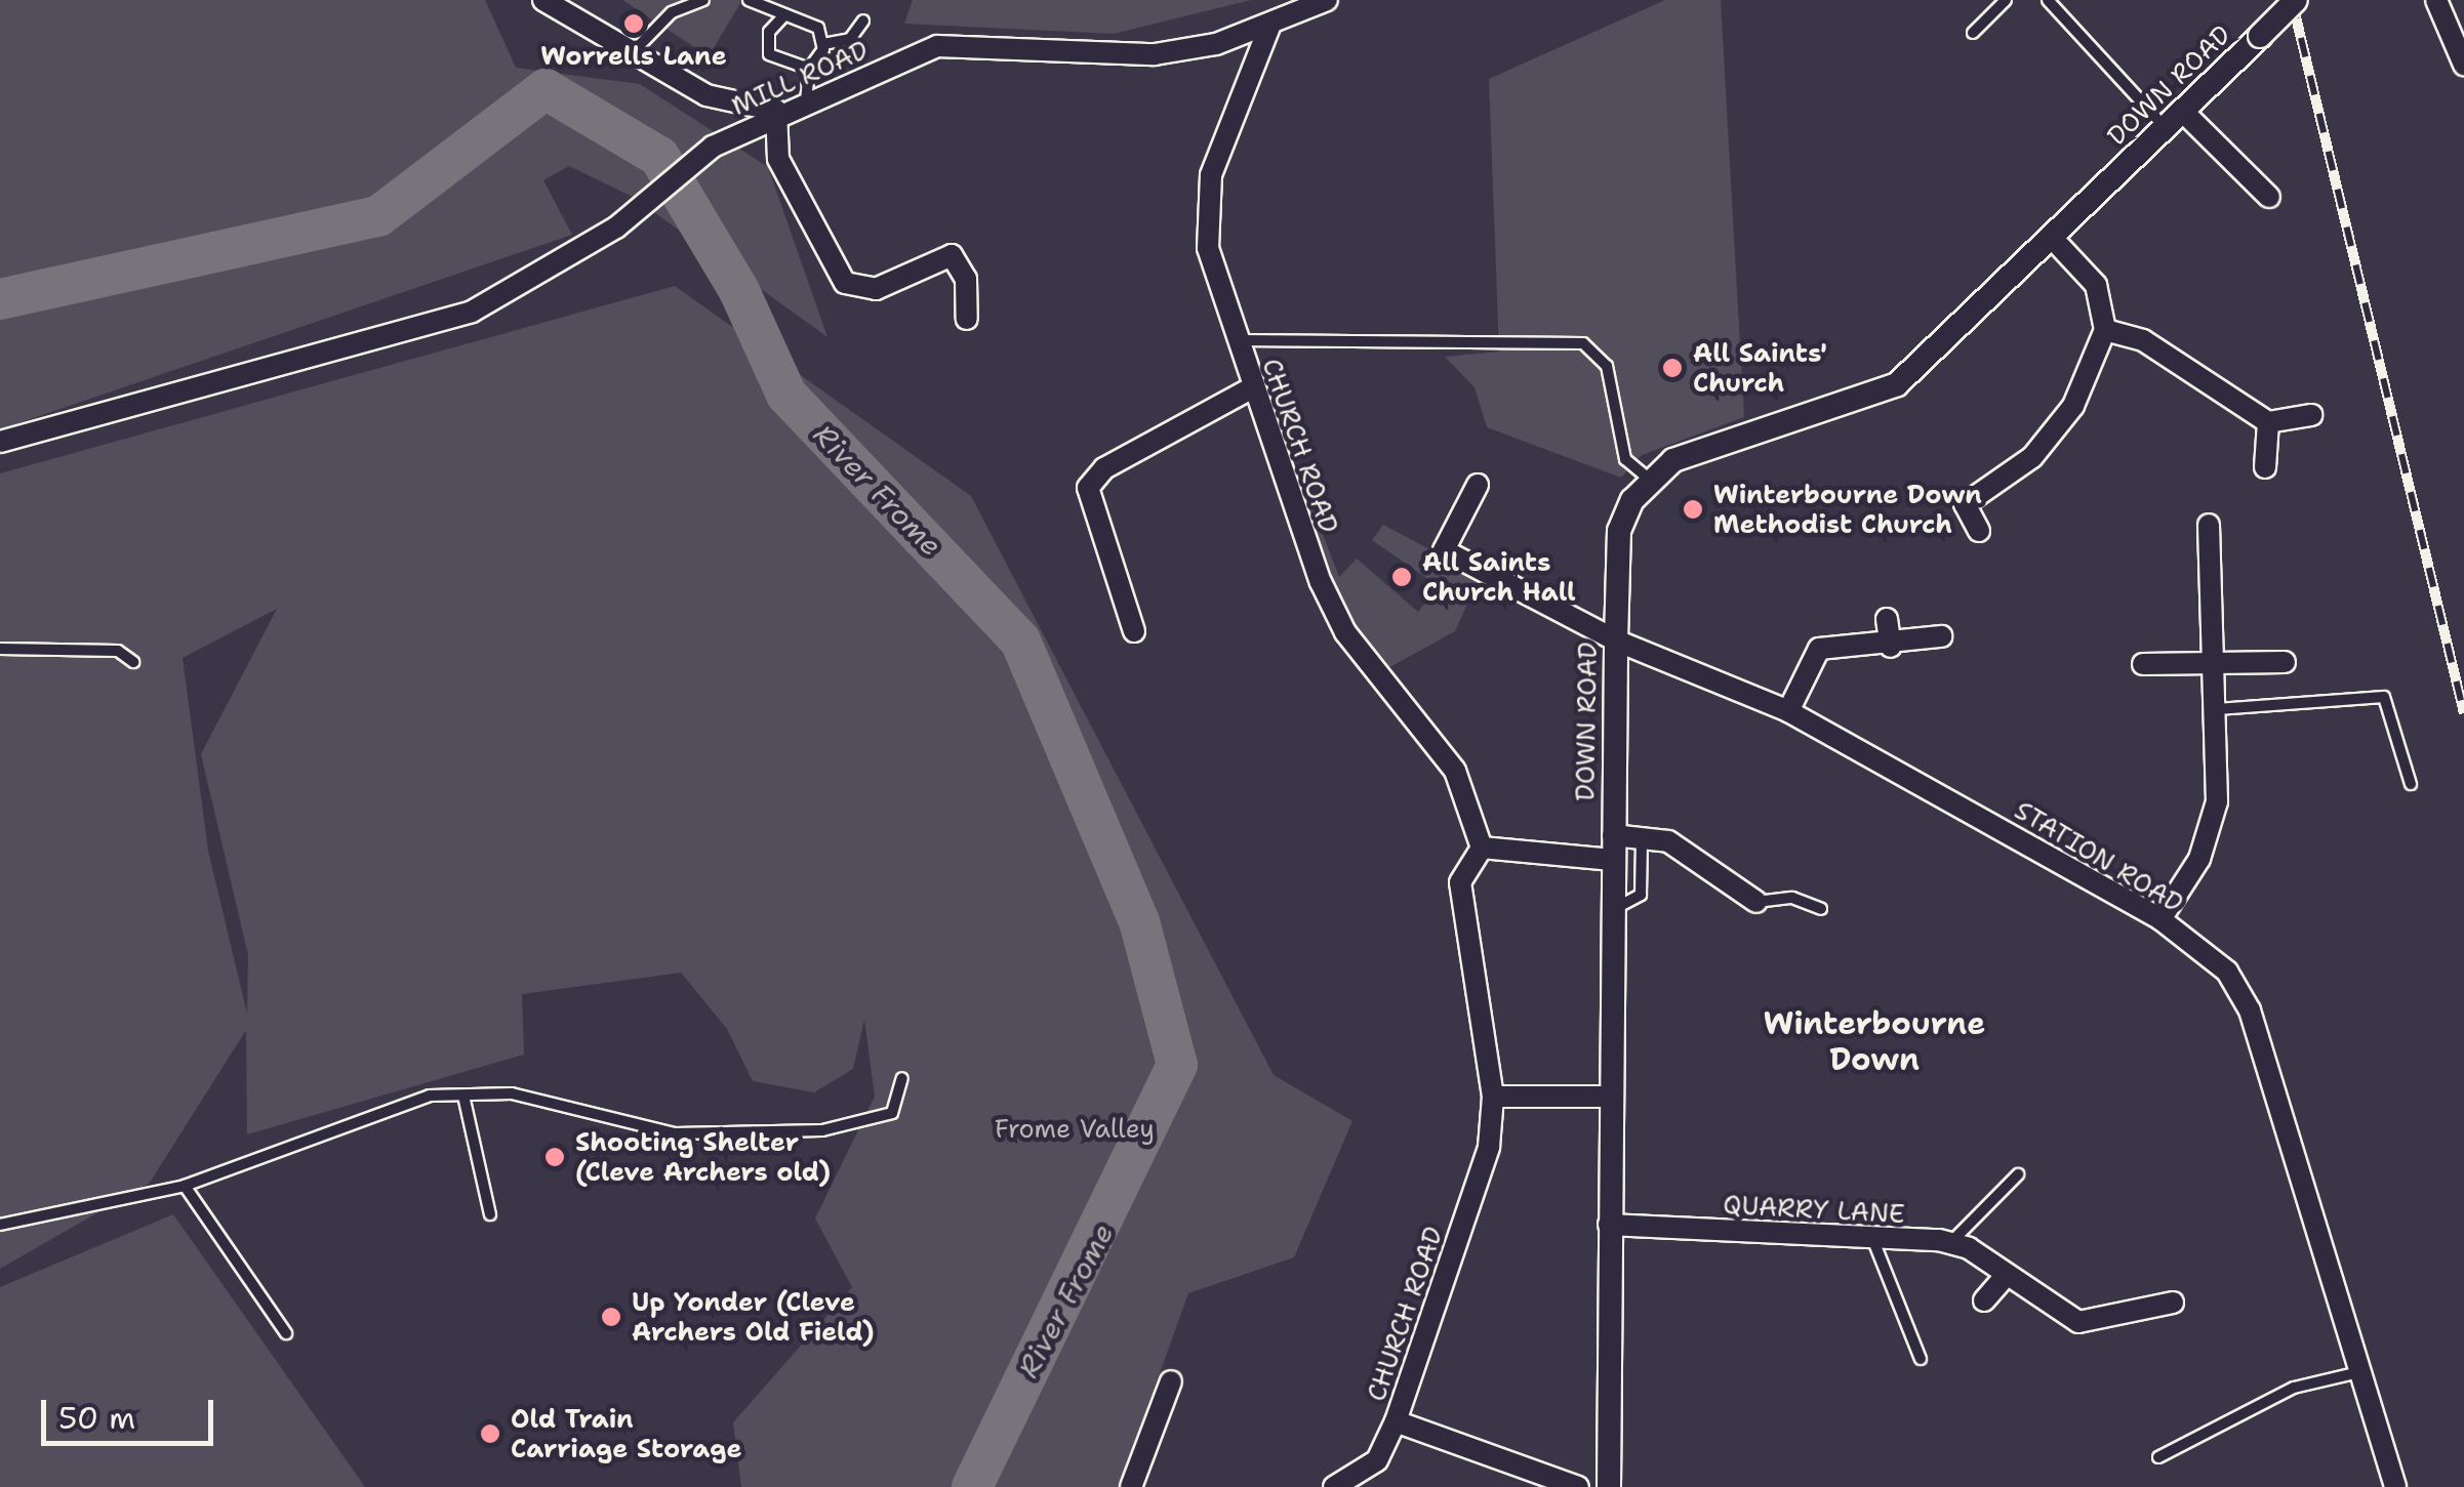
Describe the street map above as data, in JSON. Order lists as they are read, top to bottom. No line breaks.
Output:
{"streets":{"street":["MILL ROAD","DOWN ROAD","CHURCH ROAD","STATION ROAD","QUARRY LANE"]},"crossings":[["MILL ROAD","CHURCH ROAD"],["DOWN ROAD","STATION ROAD"],["DOWN ROAD","QUARRY LANE"]],"districts":["Winterbourne Down"],"water":["River Frome"],"parks":["Frome Valley"],"places":["Worrells Lane","All Saints' Church","Winterbourne Down Methodist Church","All Saints Church Hall","Shooting Shelter (Cleve Archers old)","Up Yonder (Cleve Archers Old Field)","Old Train Carriage Storage"],"scale_bar":"50 m"}
